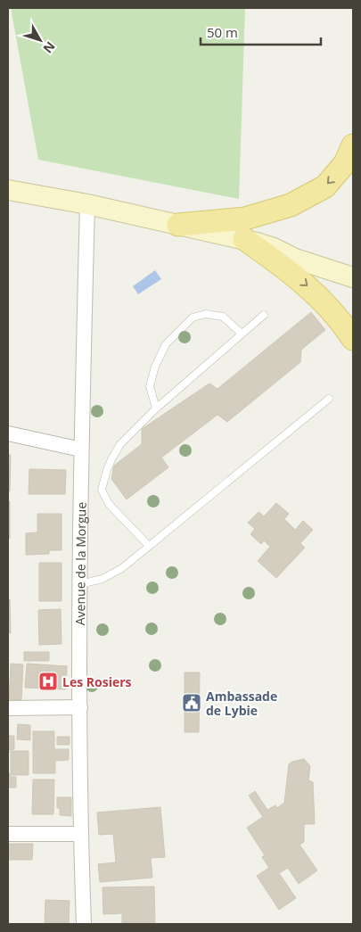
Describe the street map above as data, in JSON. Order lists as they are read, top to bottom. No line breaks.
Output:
{"streets":{"street":["Avenue de la Morgue"]},"places":{"hospital":["Les Rosiers"],"public building":["Ambassade de Lybie"]},"scale_bar":"50 m","north":"bottom right"}
